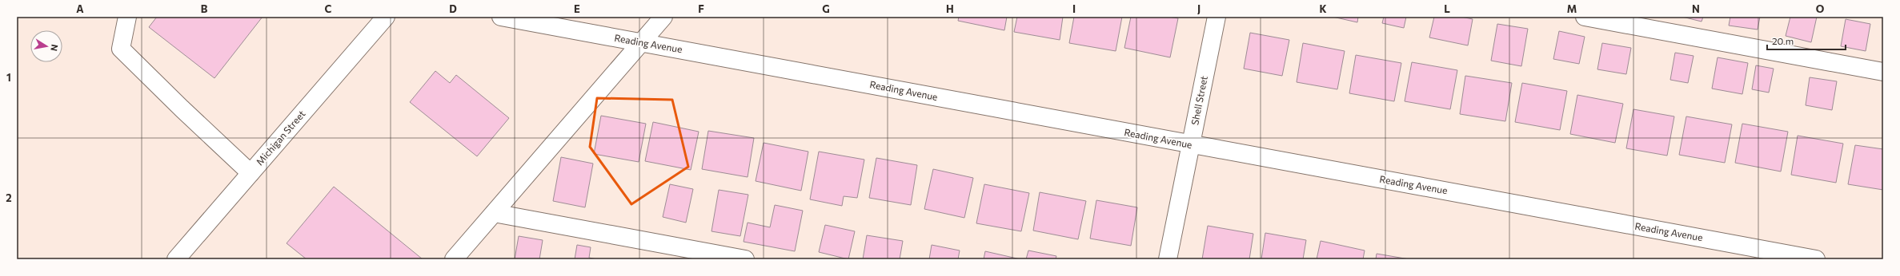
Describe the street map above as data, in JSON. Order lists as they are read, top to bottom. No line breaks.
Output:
{"streets":{"street":["Reading Avenue","Shell Street","Michigan Street"]},"crossings":[["Reading Avenue","Shell Street"]],"scale_bar":"20 m","north":"right","grid":{"columns":["A","B","C","D","E","F","G","H","I","J","K","L","M","N","O"],"rows":["1","2"]}}
